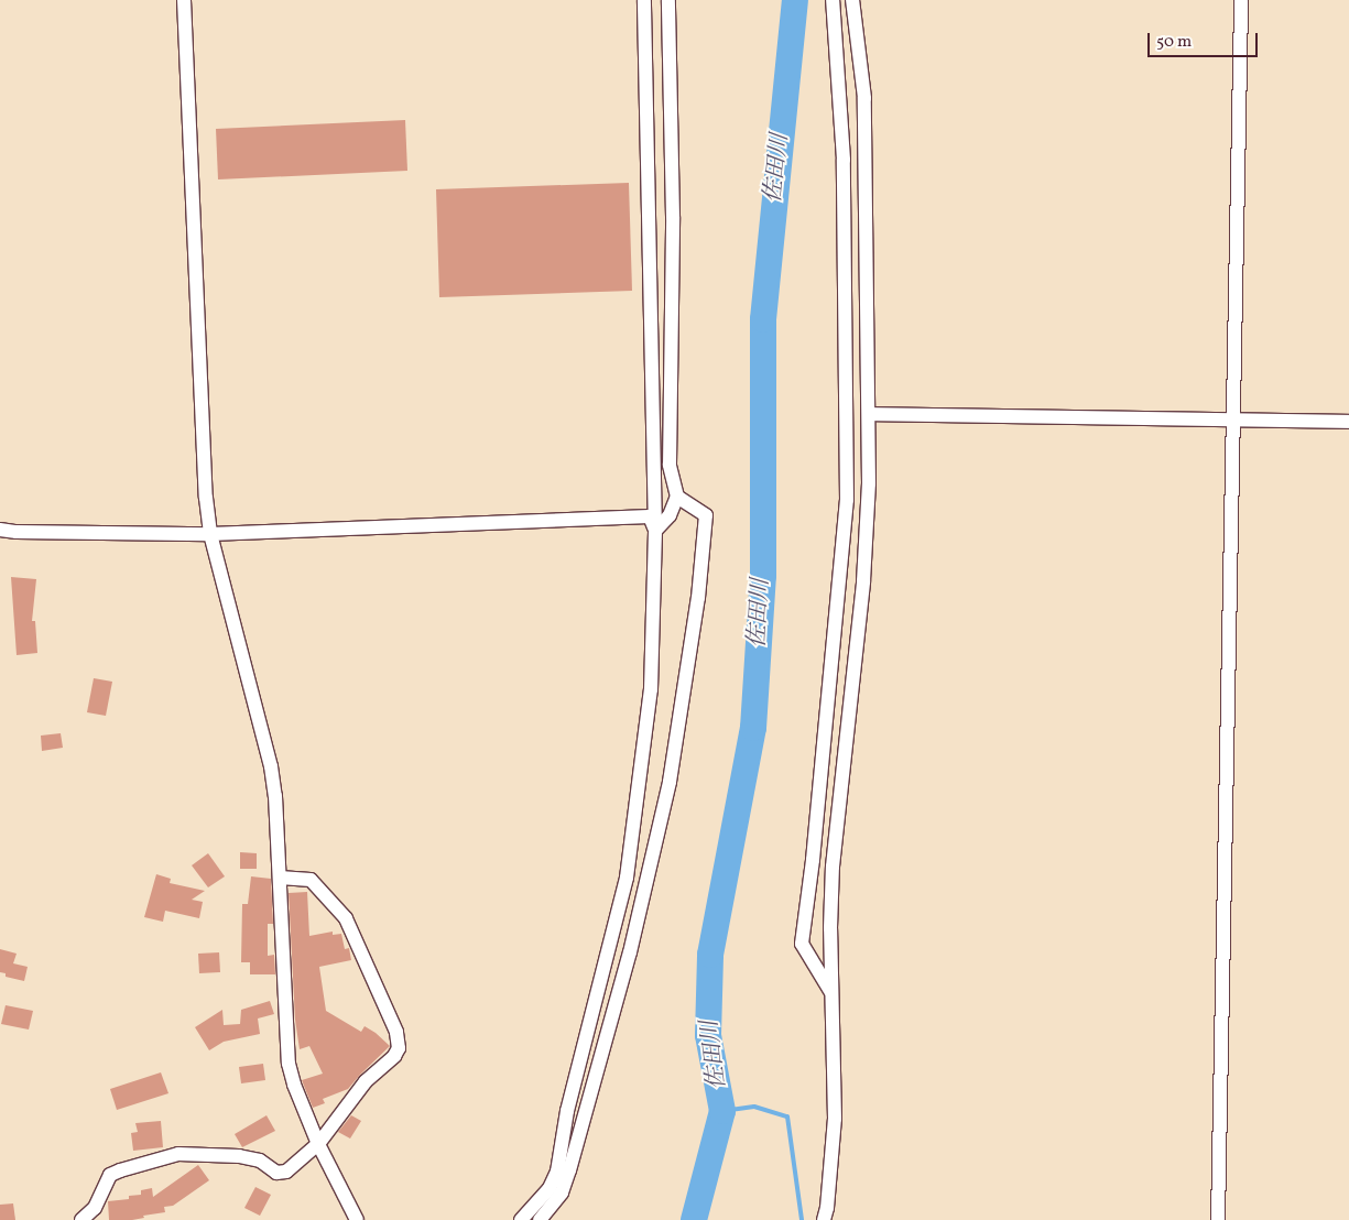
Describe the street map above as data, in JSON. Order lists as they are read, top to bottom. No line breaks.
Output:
{"water":["佐田川"],"scale_bar":"50 m"}
